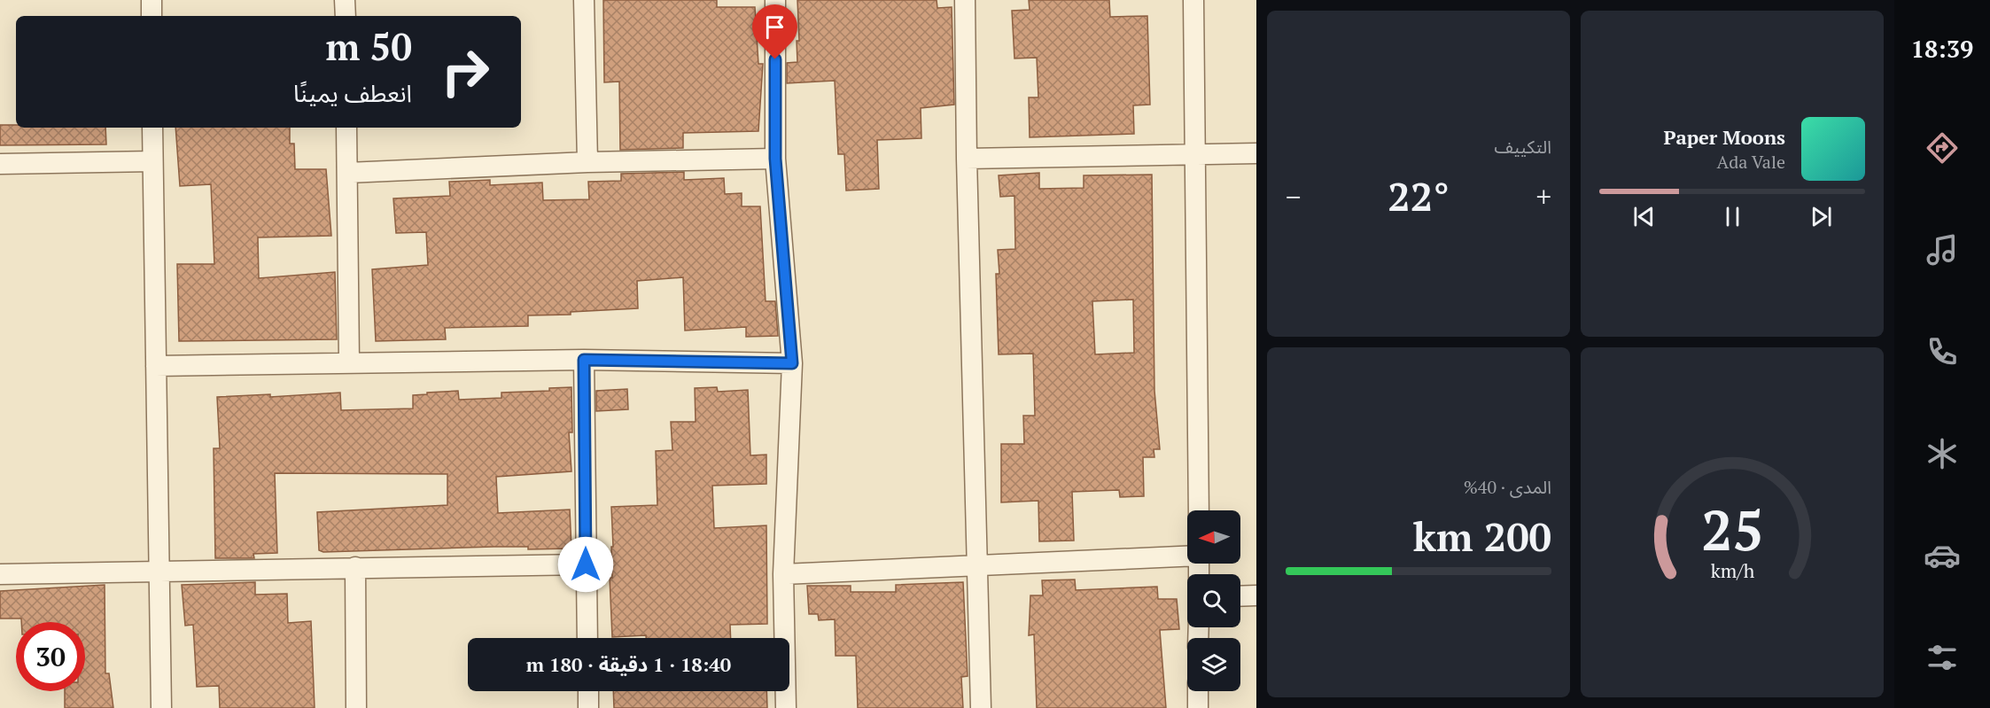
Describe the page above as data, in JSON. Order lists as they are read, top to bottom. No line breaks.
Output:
{"north":"left","page":{"tabs":"18:39","tile":["التكييف",["المدى · 40%","200 km"]],"turn":["50 m","انعطف يمينًا"],"song":["Paper Moons","Ada Vale"],"heat":["−","22°","+"],"limit":"30","trip":"18:40 · 1 دقيقة · 180 m","gauge":["25","km/h"]}}
